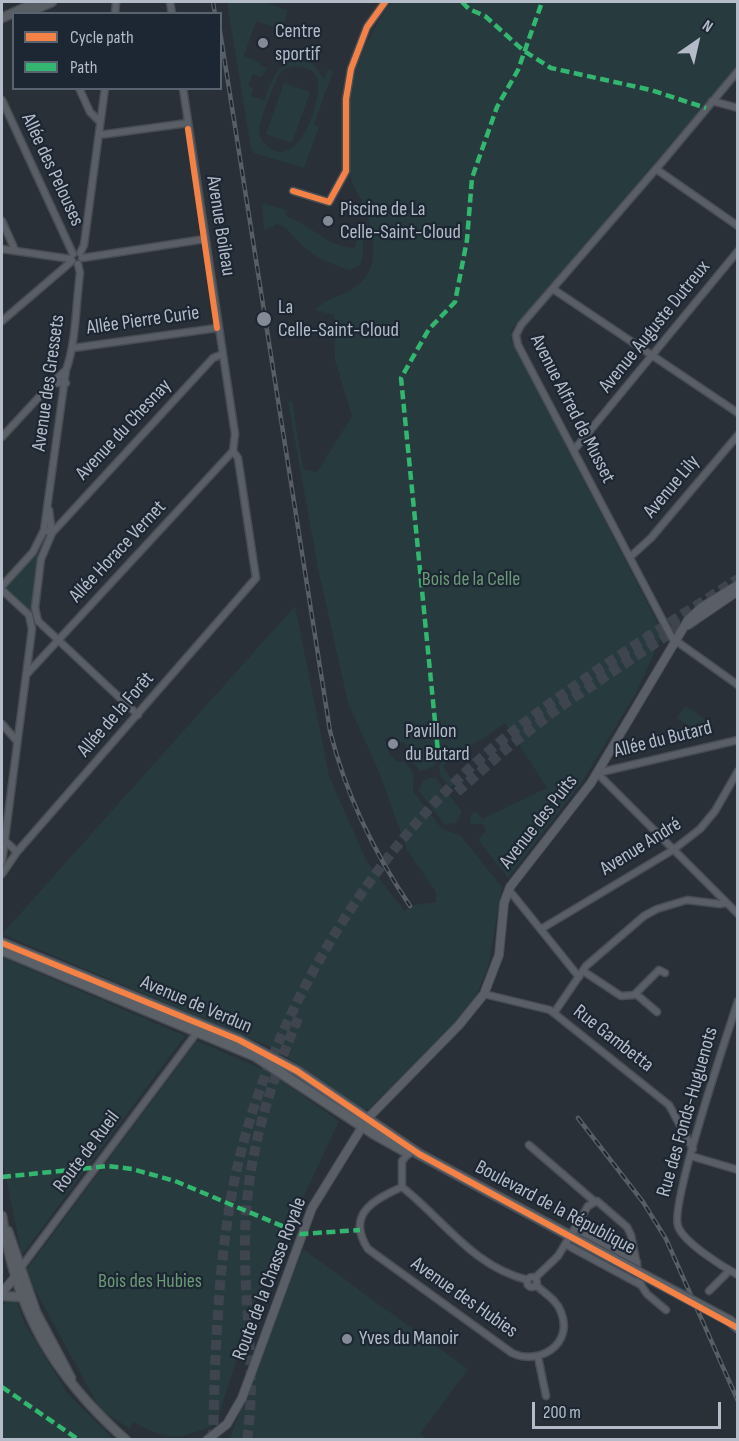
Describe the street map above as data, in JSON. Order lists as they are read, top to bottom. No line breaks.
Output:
{"streets":{"main road":["Avenue de Verdun","Boulevard de la République"],"street":["Allée des Pelouses","Avenue Boileau","Allée Pierre Curie","Avenue Auguste Dutreux","Avenue des Gressets","Avenue Alfred de Musset","Avenue du Chesnay","Avenue Lily","Allée Horace Vernet","Allée de la Forêt","Allée du Butard","Avenue des Puits","Avenue André","Rue Gambetta","Rue des Fonds-Huguenots","Route de Rueil","Route de la Chasse Royale","Avenue des Hubies"]},"crossings":[["Allée des Pelouses","Avenue des Gressets"],["Avenue Boileau","Allée Pierre Curie"],["Avenue Boileau","Avenue du Chesnay"],["Avenue Boileau","Allée Horace Vernet"],["Avenue Boileau","Allée de la Forêt"],["Allée Pierre Curie","Avenue des Gressets"],["Avenue Auguste Dutreux","Avenue Alfred de Musset"],["Avenue des Gressets","Avenue du Chesnay"],["Avenue des Gressets","Allée Horace Vernet"],["Avenue Alfred de Musset","Avenue Lily"],["Avenue Alfred de Musset","Avenue des Puits"],["Allée du Butard","Avenue des Puits"],["Avenue des Puits","Avenue de Verdun"],["Avenue des Puits","Rue Gambetta"],["Avenue des Puits","Boulevard de la République"],["Avenue des Puits","Route de la Chasse Royale"],["Avenue de Verdun","Route de Rueil"],["Avenue de Verdun","Boulevard de la République"],["Avenue de Verdun","Route de la Chasse Royale"],["Rue Gambetta","Rue des Fonds-Huguenots"],["Boulevard de la République","Route de la Chasse Royale"]],"parks":["Bois de la Celle","Bois des Hubies"],"places":["Centre sportif","Piscine de La Celle-Saint-Cloud","La Celle-Saint-Cloud","Pavillon du Butard","Yves du Manoir"],"legend":["Cycle path","Path"],"scale_bar":"200 m","north":"top right"}
